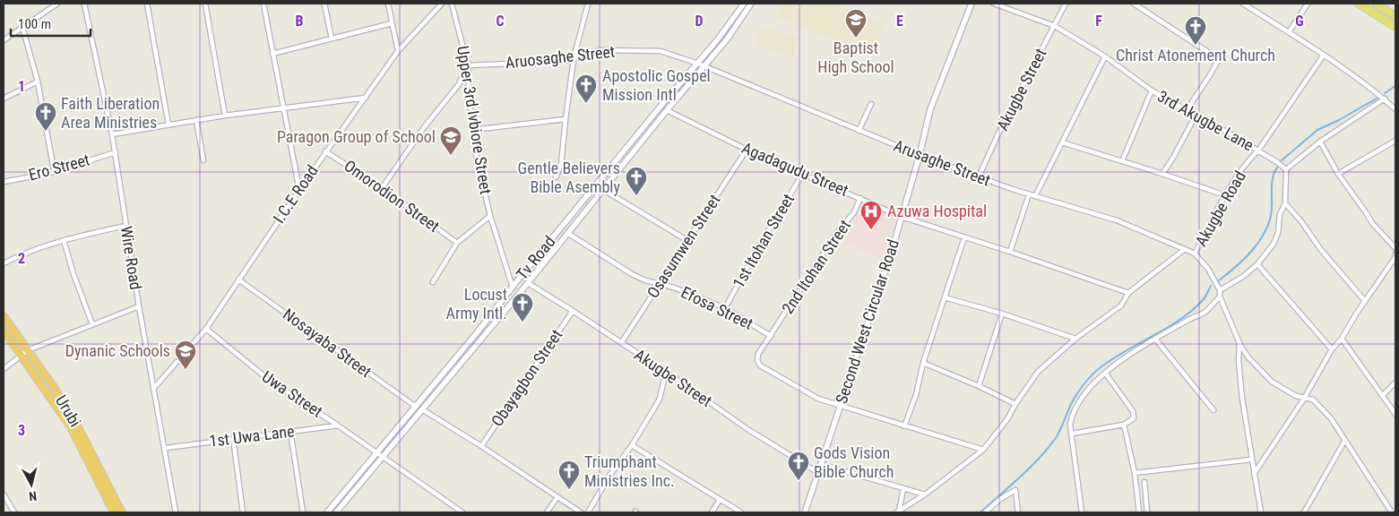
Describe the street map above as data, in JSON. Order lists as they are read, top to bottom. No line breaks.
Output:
{"streets":{"highway":["Urubi"],"street":["Aruosaghe Street","Akugbe Street","Upper 3rd Ivbiore Street","3rd Akugbe Lane","Arusaghe Street","Ero Street","Agadagudu Street","I.C.E Road","Omorodion Street","Akugbe Road","1st Itohan Street","Osasumwen Street","Wire Road","Tv Road","2nd Itohan Street","Efosa Street","Second West Circular Road","Nosayaba Street","Obayagbon Street","Uwa Street","1st Uwa Lane"]},"crossings":[["Aruosaghe Street","Upper 3rd Ivbiore Street"],["Aruosaghe Street","Arusaghe Street"],["Aruosaghe Street","Tv Road"],["Akugbe Street","3rd Akugbe Lane"],["Akugbe Street","Arusaghe Street"],["Akugbe Street","Osasumwen Street"],["Akugbe Street","Tv Road"],["Akugbe Street","Second West Circular Road"],["Akugbe Street","Obayagbon Street"],["Upper 3rd Ivbiore Street","Tv Road"],["3rd Akugbe Lane","Akugbe Road"],["Arusaghe Street","Akugbe Road"],["Arusaghe Street","Tv Road"],["Arusaghe Street","Second West Circular Road"],["Ero Street","Wire Road"],["Agadagudu Street","1st Itohan Street"],["Agadagudu Street","Osasumwen Street"],["Agadagudu Street","Tv Road"],["Agadagudu Street","2nd Itohan Street"],["Agadagudu Street","Second West Circular Road"],["I.C.E Road","Omorodion Street"],["I.C.E Road","Wire Road"],["I.C.E Road","Nosayaba Street"],["I.C.E Road","Uwa Street"],["1st Itohan Street","Efosa Street"],["Osasumwen Street","Efosa Street"],["Wire Road","1st Uwa Lane"],["Tv Road","Efosa Street"],["Tv Road","Nosayaba Street"],["Tv Road","Uwa Street"],["2nd Itohan Street","Efosa Street"],["2nd Itohan Street","Second West Circular Road"],["Uwa Street","1st Uwa Lane"]],"places":{"school or university":["Baptist High School","Paragon Group of School","Dynanic Schools"],"church":["Christ Atonement Church","Apostolic Gospel Mission Intl","Faith Liberation Area Ministries","Gentle Believers Bible Asembly","Locust Army Intl.","Gods Vision Bible Church","Triumphant Ministries Inc."],"hospital":["Azuwa Hospital"]},"scale_bar":"100 m","north":"bottom","grid":{"columns":["B","C","D","E","F","G"],"rows":["1","2","3"]}}
